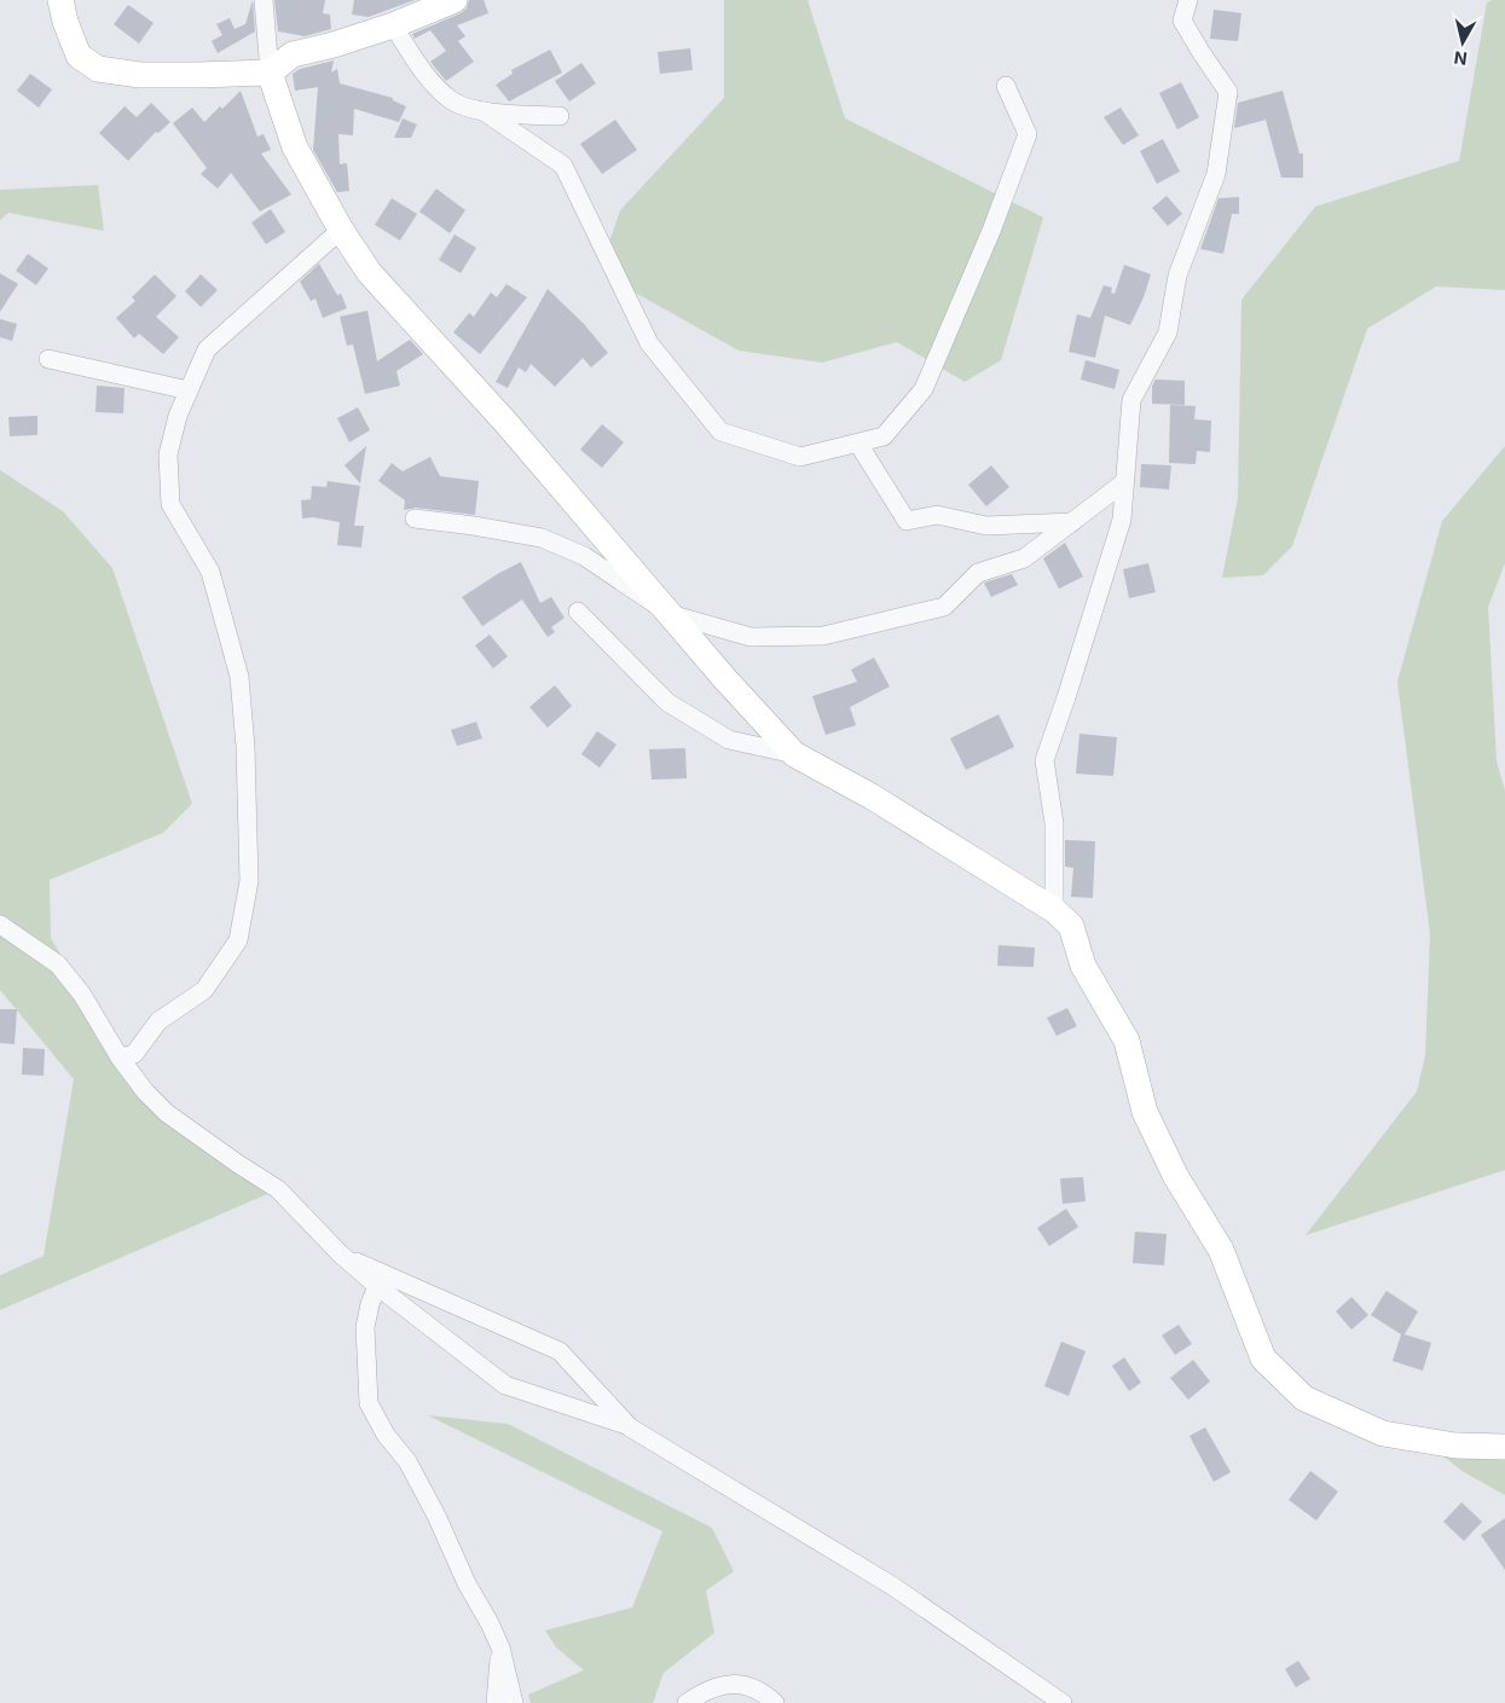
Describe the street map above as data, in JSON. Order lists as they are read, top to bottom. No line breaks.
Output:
{"north":"bottom"}
